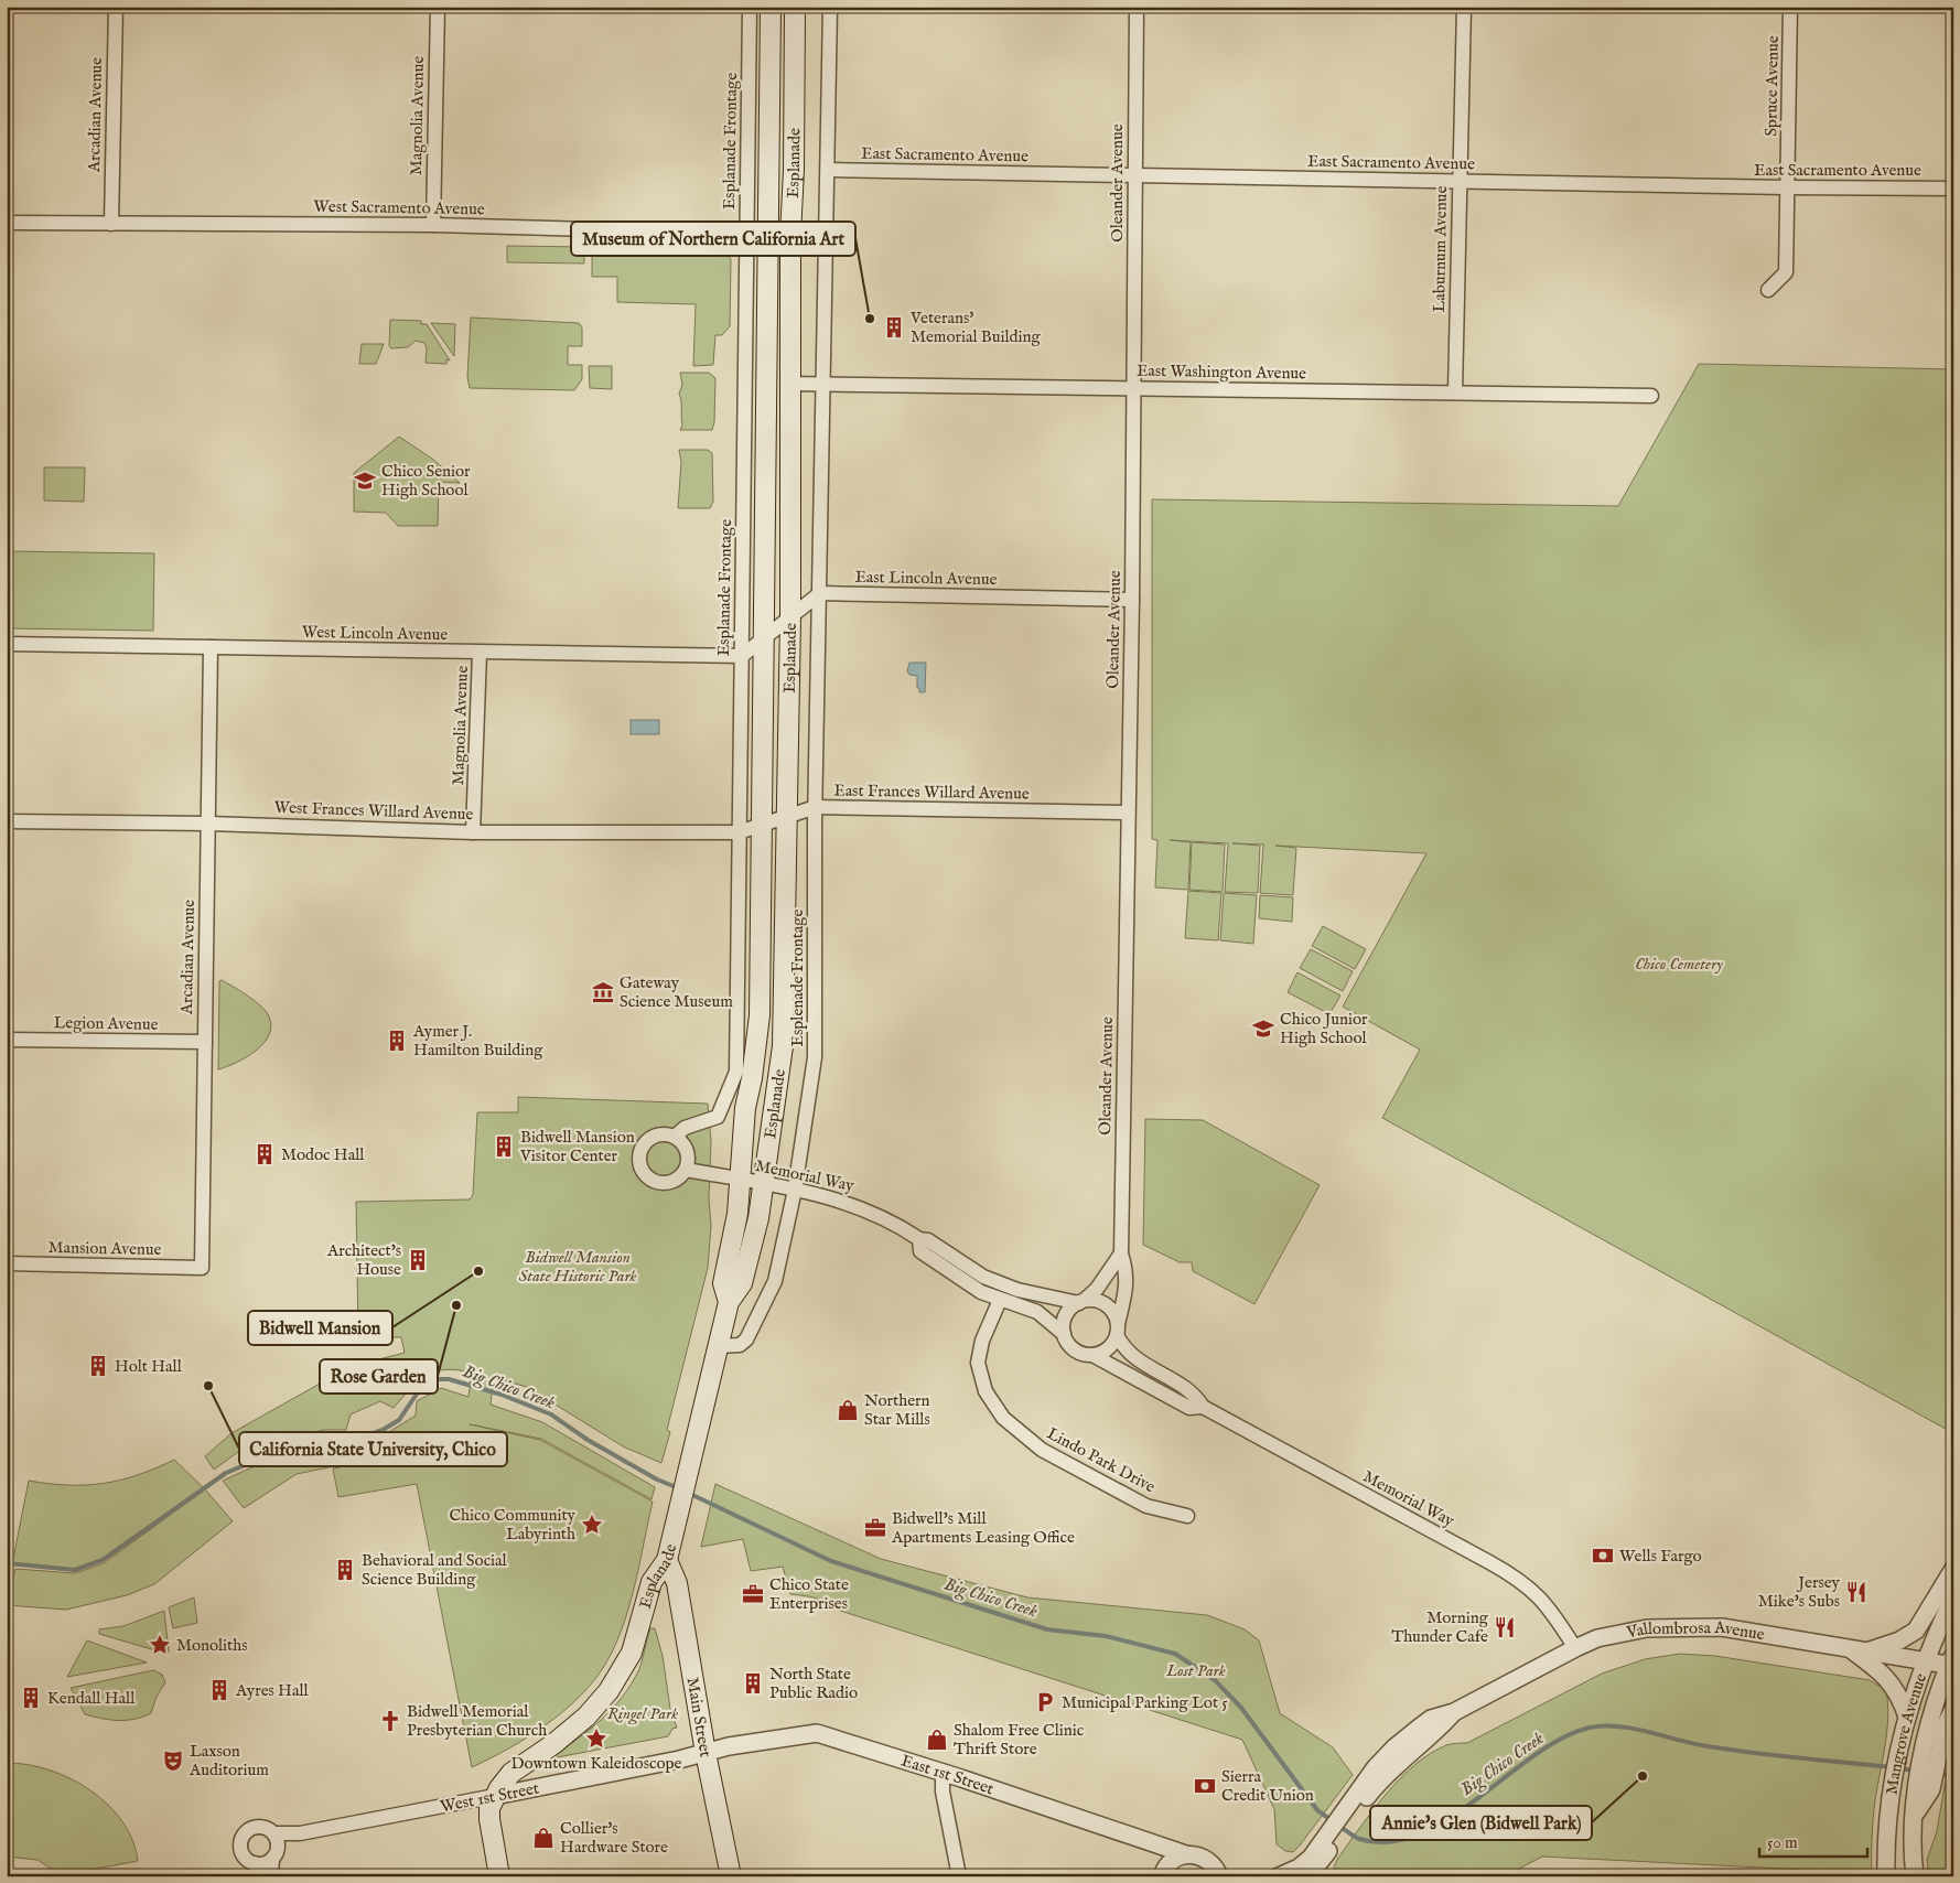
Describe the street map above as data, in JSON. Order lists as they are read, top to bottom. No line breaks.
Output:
{"streets":{"main road":["Esplanade","Main Street"],"street":["Spruce Avenue","Arcadian Avenue","Magnolia Avenue","Esplanade Frontage","East Sacramento Avenue","Oleander Avenue","West Sacramento Avenue","Laburnum Avenue","East Washington Avenue","East Lincoln Avenue","West Lincoln Avenue","East Frances Willard Avenue","West Frances Willard Avenue","Esplenade Frontage","Legion Avenue","Memorial Way","Mansion Avenue","Lindo Park Drive","Vallombrosa Avenue","Mangrove Avenue","East 1st Street","West 1st Street"]},"crossings":[["Spruce Avenue","East Sacramento Avenue"],["Arcadian Avenue","West Sacramento Avenue"],["Arcadian Avenue","West Lincoln Avenue"],["Arcadian Avenue","West Frances Willard Avenue"],["Arcadian Avenue","Legion Avenue"],["Arcadian Avenue","Mansion Avenue"],["Magnolia Avenue","West Sacramento Avenue"],["Magnolia Avenue","West Lincoln Avenue"],["Magnolia Avenue","West Frances Willard Avenue"],["Esplanade Frontage","West Sacramento Avenue"],["Esplanade Frontage","West Lincoln Avenue"],["Esplanade Frontage","East Frances Willard Avenue"],["Esplanade Frontage","West Frances Willard Avenue"],["Esplanade Frontage","Memorial Way"],["East Sacramento Avenue","Oleander Avenue"],["East Sacramento Avenue","Laburnum Avenue"],["Esplanade","West Sacramento Avenue"],["Esplanade","East Washington Avenue"],["Esplanade","East Frances Willard Avenue"],["Esplanade","Esplenade Frontage"],["Esplanade","Memorial Way"],["Esplanade","Main Street"],["Esplanade","West 1st Street"],["Oleander Avenue","East Washington Avenue"],["Oleander Avenue","East Lincoln Avenue"],["Oleander Avenue","East Frances Willard Avenue"],["Oleander Avenue","Memorial Way"],["Laburnum Avenue","East Washington Avenue"],["East Frances Willard Avenue","West Frances Willard Avenue"],["East Frances Willard Avenue","Esplenade Frontage"],["Esplenade Frontage","Memorial Way"],["Memorial Way","Lindo Park Drive"],["Memorial Way","Vallombrosa Avenue"],["Vallombrosa Avenue","Mangrove Avenue"],["Main Street","East 1st Street"],["Main Street","West 1st Street"],["East 1st Street","West 1st Street"]],"water":["Big Chico Creek"],"parks":["Chico Cemetery","Bidwell Mansion State Historic Park","Lost Park","Ringel Park"],"places":{"other":["Museum of Northern California Art","Bidwell Mansion","Rose Garden","California State University, Chico","Annie's Glen (Bidwell Park)"],"building":["Veterans' Memorial Building","Aymer J. Hamilton Building","Bidwell Mansion Visitor Center","Modoc Hall","Architect's House","Holt Hall","Behavioral and Social Science Building","North State Public Radio","Ayres Hall","Kendall Hall"],"school or university":["Chico Senior High School","Chico Junior High School"],"museum":["Gateway Science Museum"],"shop":["Northern Star Mills","Shalom Free Clinic Thrift Store","Collier's Hardware Store"],"place":["Chico Community Labyrinth","Monoliths","Downtown Kaleidoscope"],"office":["Bidwell's Mill Apartments Leasing Office","Chico State Enterprises"],"bank":["Wells Fargo","Sierra Credit Union"],"restaurant":["Jersey Mike's Subs","Morning Thunder Cafe"],"parking":["Municipal Parking Lot 5"],"church":["Bidwell Memorial Presbyterian Church"],"theatre":["Laxson Auditorium"]},"scale_bar":"50 m"}
